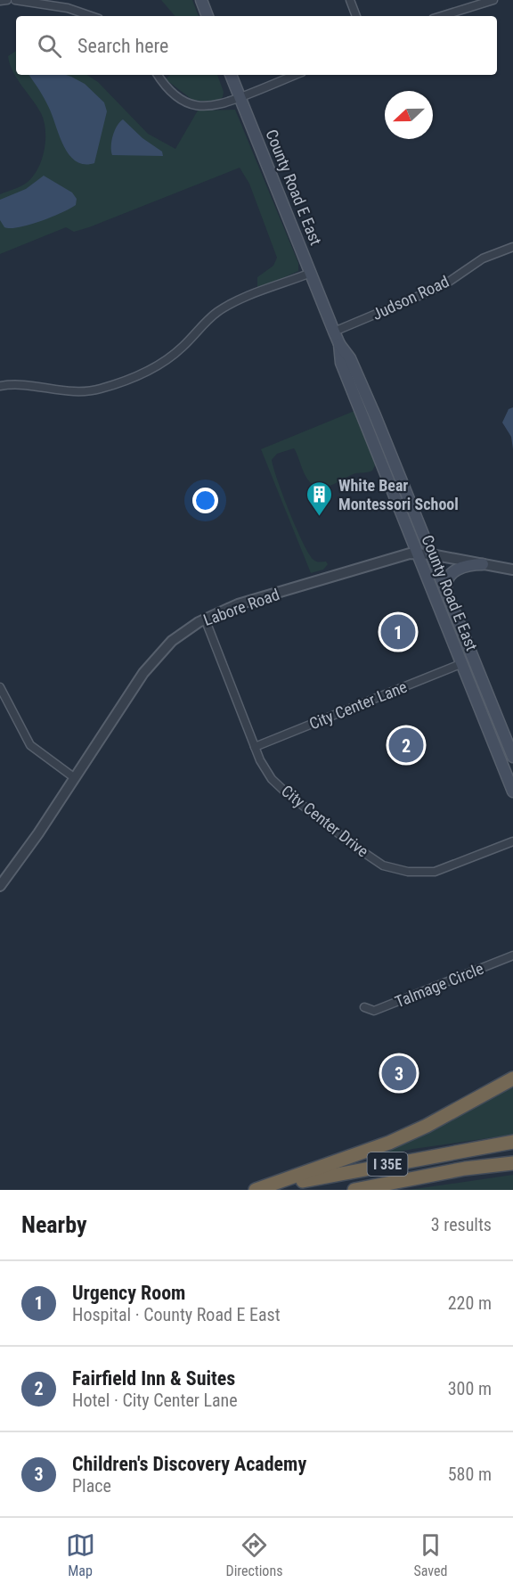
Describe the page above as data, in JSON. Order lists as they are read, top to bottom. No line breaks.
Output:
{"streets":{"highway":["I 35E"],"main road":["County Road E East"],"street":["Judson Road","Labore Road","City Center Lane","City Center Drive","Talmage Circle"]},"crossings":[["County Road E East","Judson Road"],["County Road E East","Labore Road"],["County Road E East","City Center Lane"],["Labore Road","City Center Drive"],["City Center Lane","City Center Drive"]],"places":{"building":["White Bear Montessori School"]},"north":"left","page":{"search":"Search here","pins":["1","2","3"],"heading":["Nearby","3 results"],"list":[{"mark":"1","name":"Urgency Room","note":"Hospital · County Road E East","value":"220 m"},{"mark":"2","name":"Fairfield Inn & Suites","note":"Hotel · City Center Lane","value":"300 m"},{"mark":"3","name":"Children's Discovery Academy","note":"Place","value":"580 m"}],"nav":["Map","Directions","Saved"]}}
